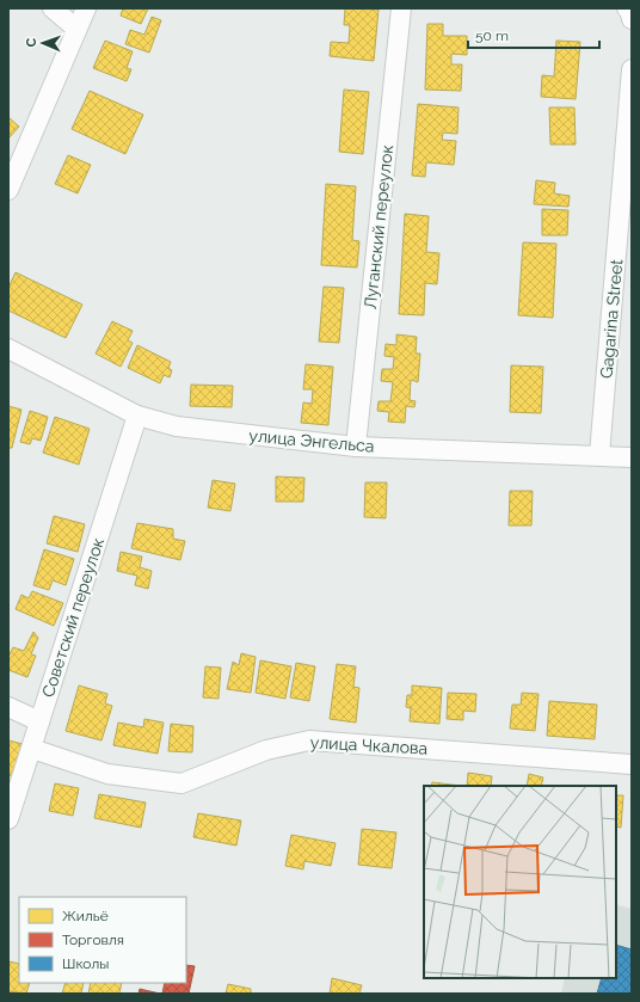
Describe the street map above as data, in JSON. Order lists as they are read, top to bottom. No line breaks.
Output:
{"streets":{"street":["Луганский переулок","Gagarina Street","улица Энгельса","Советский переулок","улица Чкалова"]},"crossings":[["Луганский переулок","улица Энгельса"],["Gagarina Street","улица Энгельса"],["улица Энгельса","Советский переулок"],["Советский переулок","улица Чкалова"]],"legend":["Жильё","Торговля","Школы"],"scale_bar":"50 m","north":"left"}
